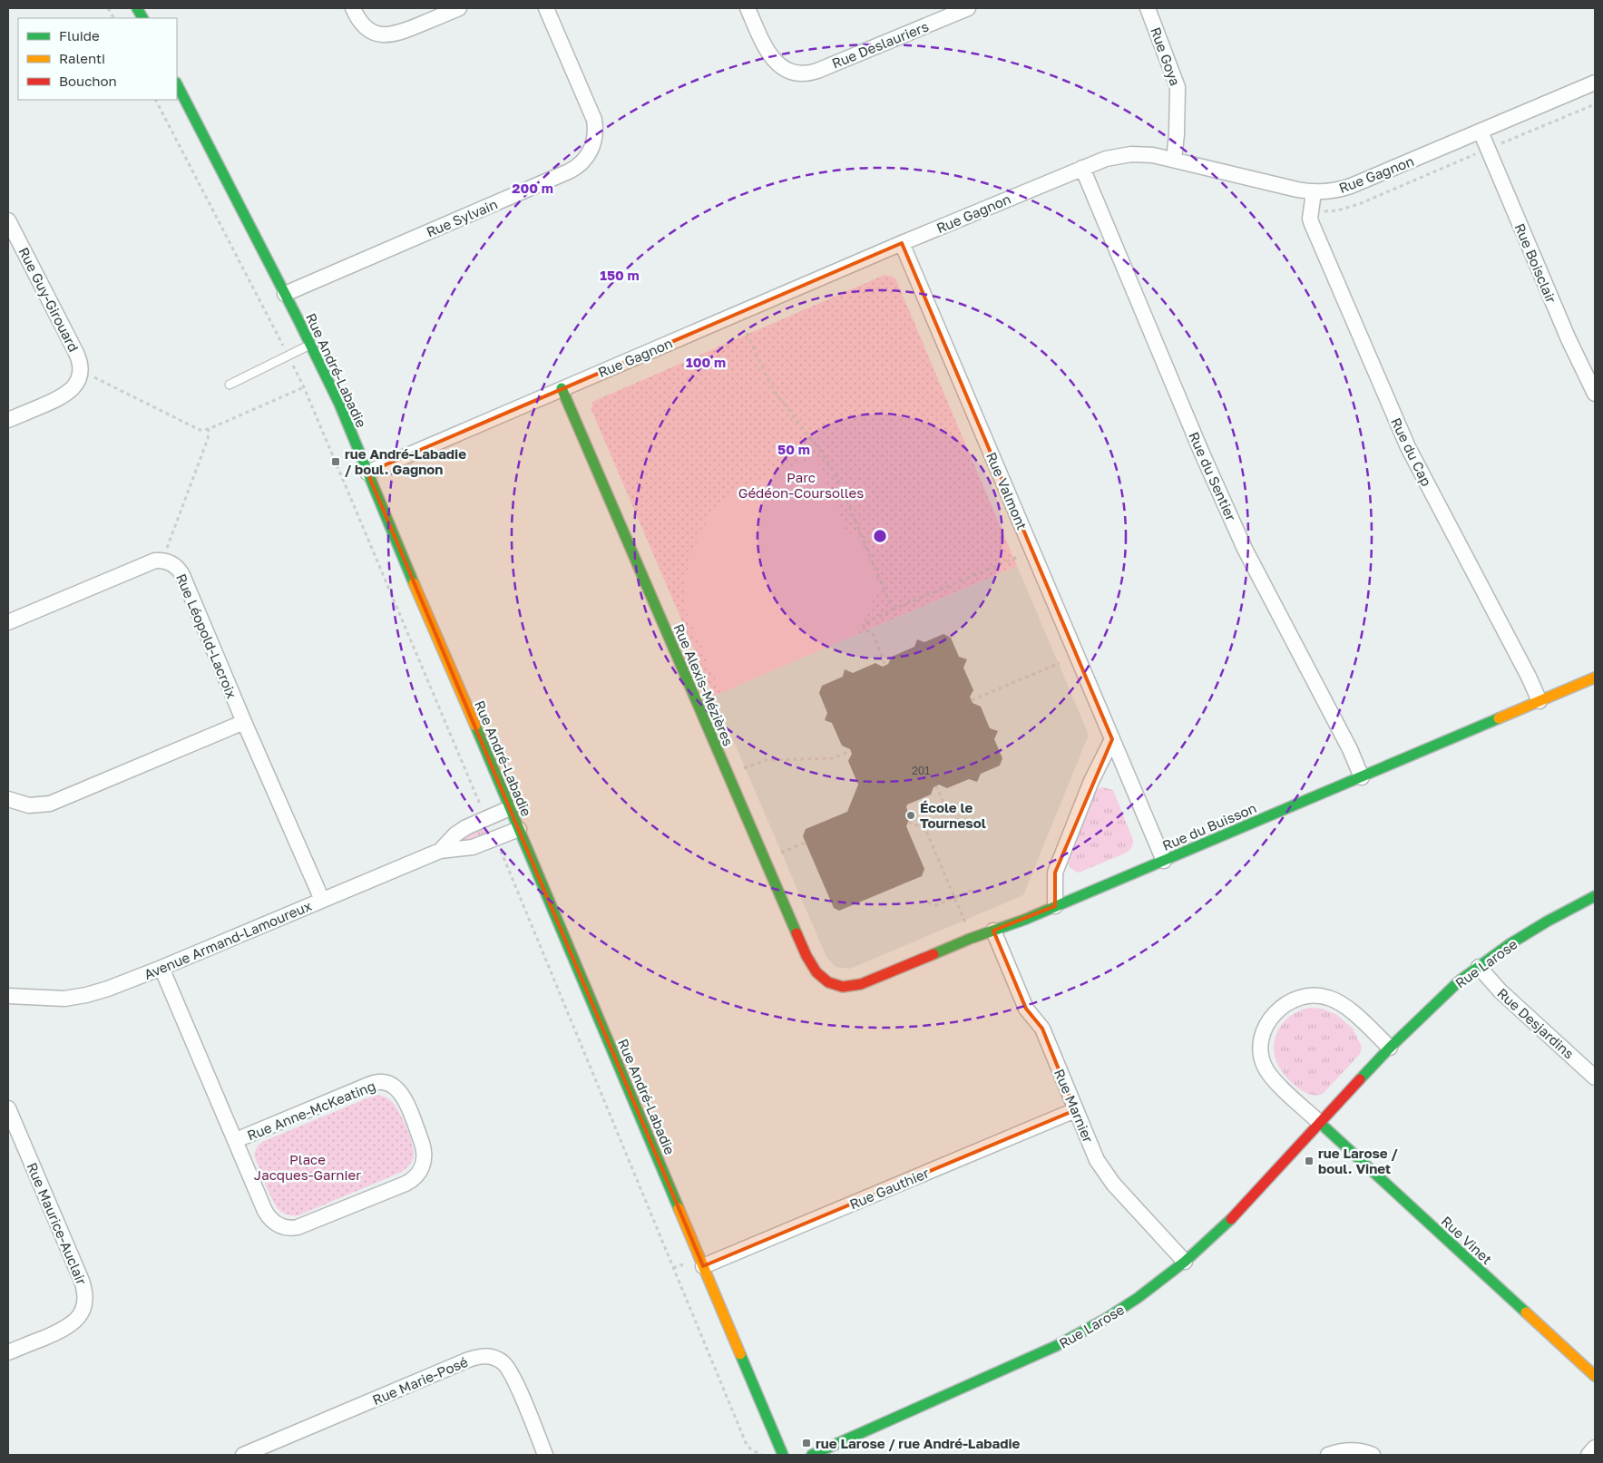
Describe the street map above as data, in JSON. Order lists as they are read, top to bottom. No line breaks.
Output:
{"streets":{"street":["Rue Deslauriers","Rue Goya","Rue Gagnon","Rue Sylvain","Rue Boisclair","Rue Guy-Girouard","Rue André-Labadie","Rue du Cap","Rue du Sentier","Rue Valmont","Rue Léopold-Lacroix","Rue Alexis-Mézières","Rue du Buisson","Avenue Armand-Lamoureux","Rue Larose","Rue Desjardins","Rue Marnier","Rue Anne-McKeating","Rue Gauthier","Rue Maurice-Auclair","Rue Vinet","Rue Marie-Posé"]},"crossings":[["Rue Goya","Rue Gagnon"],["Rue Gagnon","Rue Boisclair"],["Rue Gagnon","Rue André-Labadie"],["Rue Gagnon","Rue du Cap"],["Rue Gagnon","Rue du Sentier"],["Rue Gagnon","Rue Valmont"],["Rue Gagnon","Rue Alexis-Mézières"],["Rue Sylvain","Rue André-Labadie"],["Rue André-Labadie","Avenue Armand-Lamoureux"],["Rue André-Labadie","Rue Gauthier"],["Rue du Cap","Rue du Buisson"],["Rue du Sentier","Rue du Buisson"],["Rue Valmont","Rue du Buisson"],["Rue Léopold-Lacroix","Avenue Armand-Lamoureux"],["Rue Alexis-Mézières","Rue du Buisson"],["Rue du Buisson","Rue Marnier"],["Avenue Armand-Lamoureux","Rue Anne-McKeating"],["Rue Larose","Rue Desjardins"],["Rue Larose","Rue Marnier"],["Rue Larose","Rue Vinet"],["Rue Marnier","Rue Gauthier"]],"parks":["Parc Gédéon-Coursolles","Place Jacques-Garnier"],"places":{"transit":["rue André-Labadie / boul. Gagnon","rue Larose / boul. Vinet","rue Larose / rue André-Labadie"],"other":["École le Tournesol"]},"house_numbers":["201"],"legend":["Fluide","Ralenti","Bouchon"],"rings":["200 m","150 m","100 m","50 m"]}
